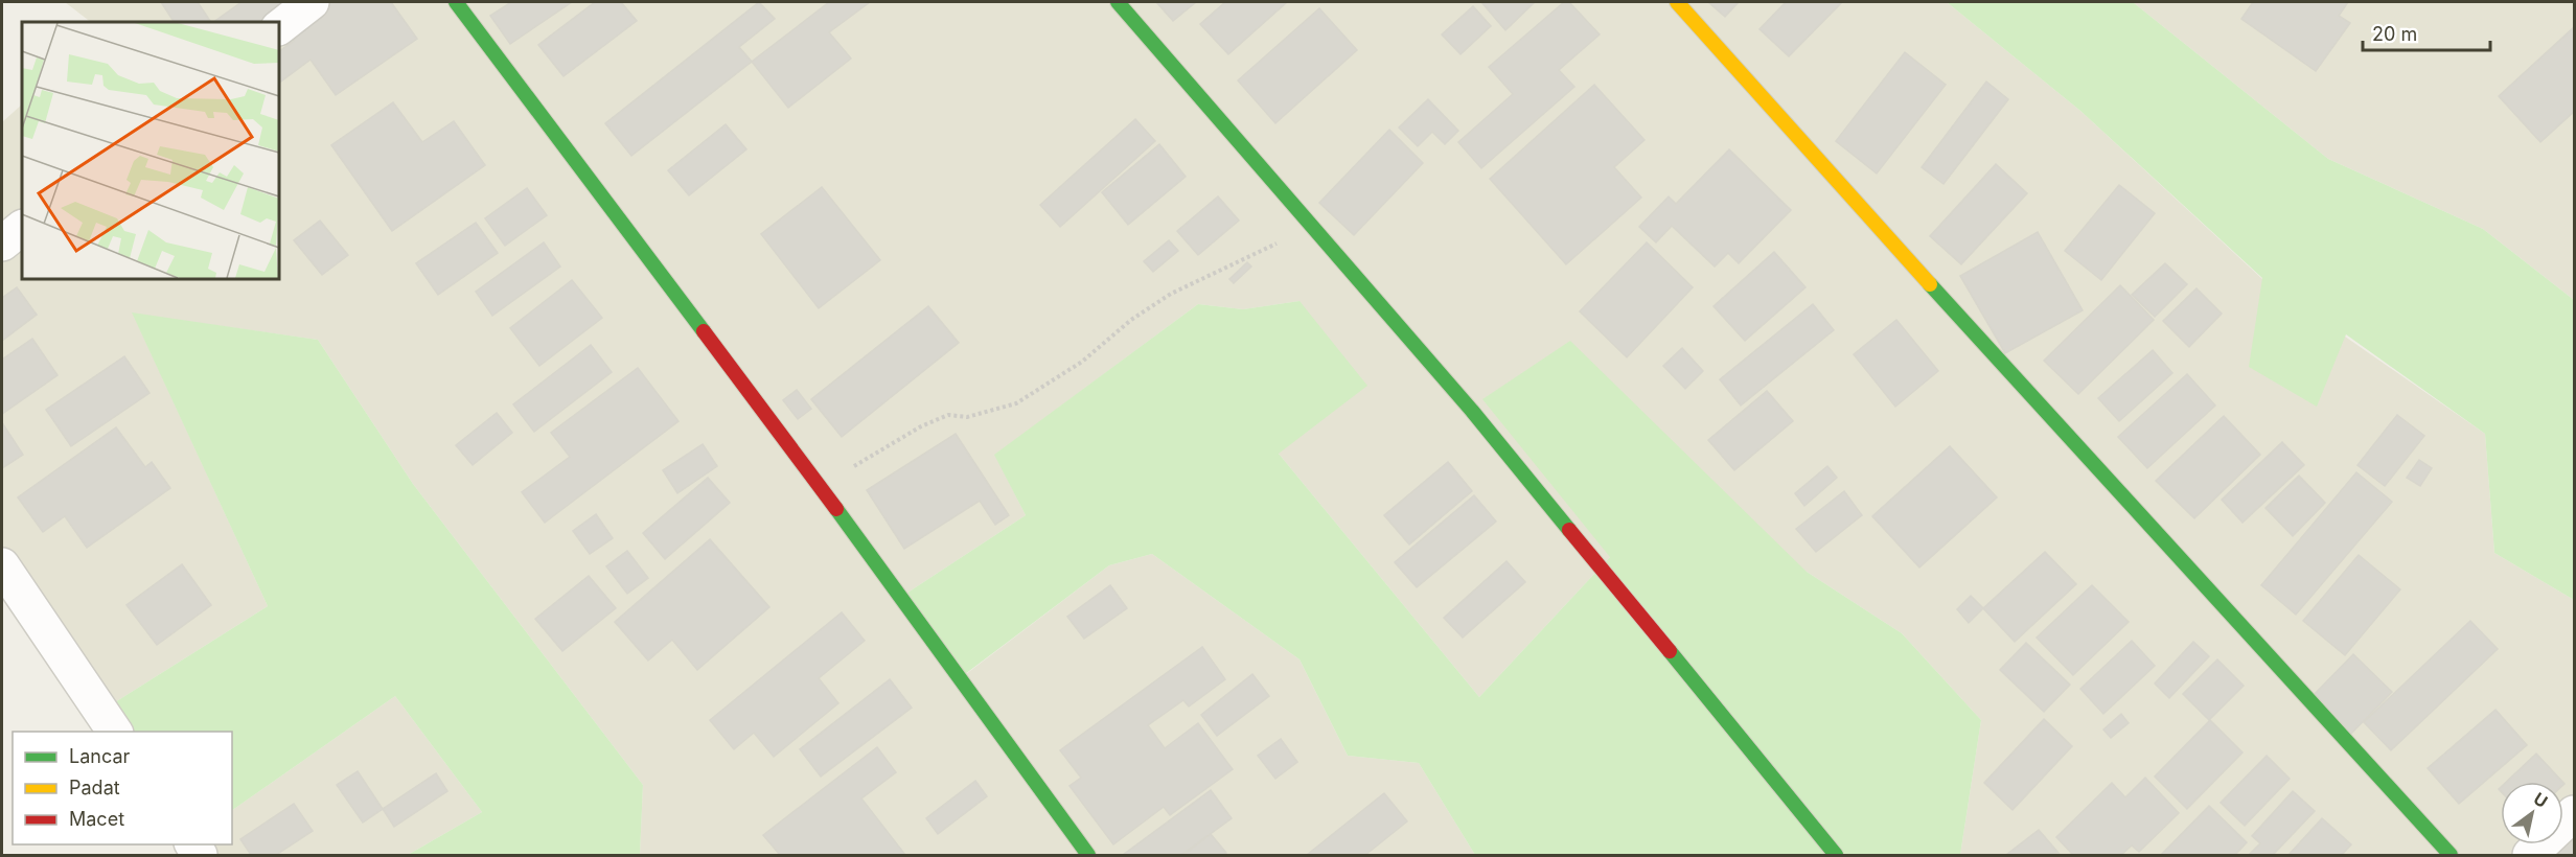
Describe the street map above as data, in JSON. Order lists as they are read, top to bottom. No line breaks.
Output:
{"legend":["Lancar","Padat","Macet"],"scale_bar":"20 m","north":"top right"}
